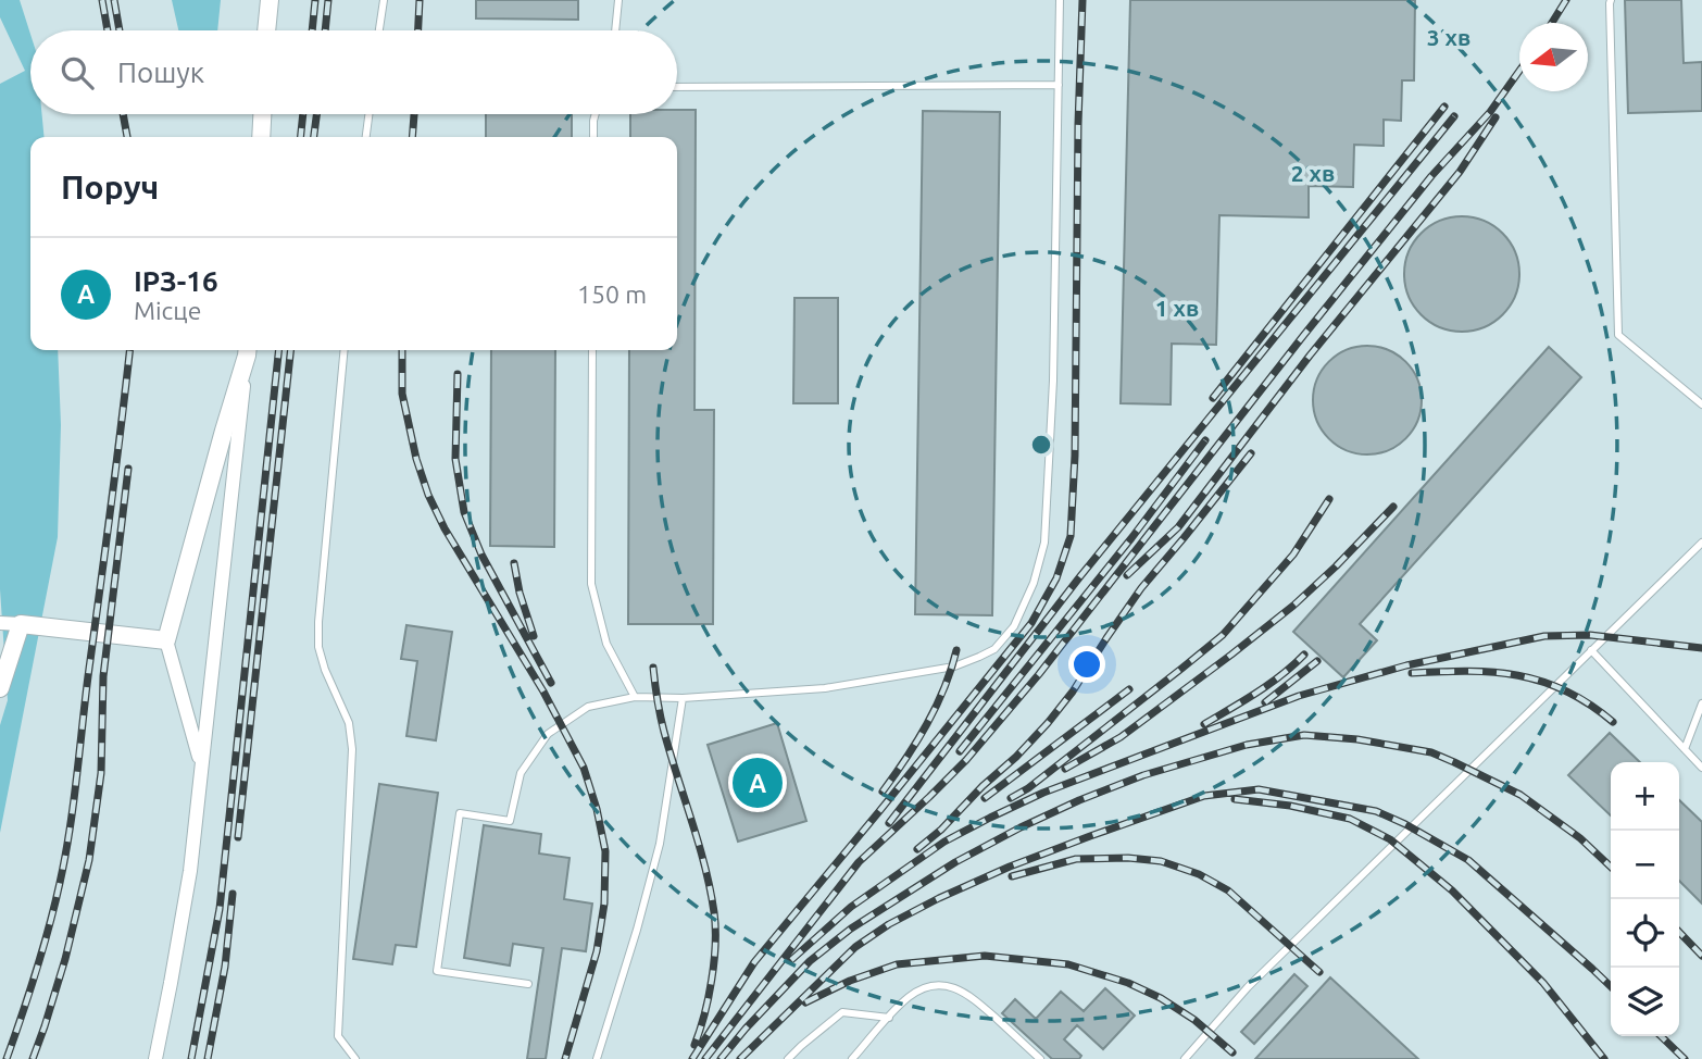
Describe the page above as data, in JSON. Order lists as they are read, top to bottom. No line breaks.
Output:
{"north":"left","page":{"search":"Пошук","heading":"Поруч","list":[{"mark":"A","name":"ІРЗ-16","note":"Місце","value":"150 m"}],"pins":"A","map_buttons":["+","−"]},"rings":["3 хв","2 хв","1 хв"]}
